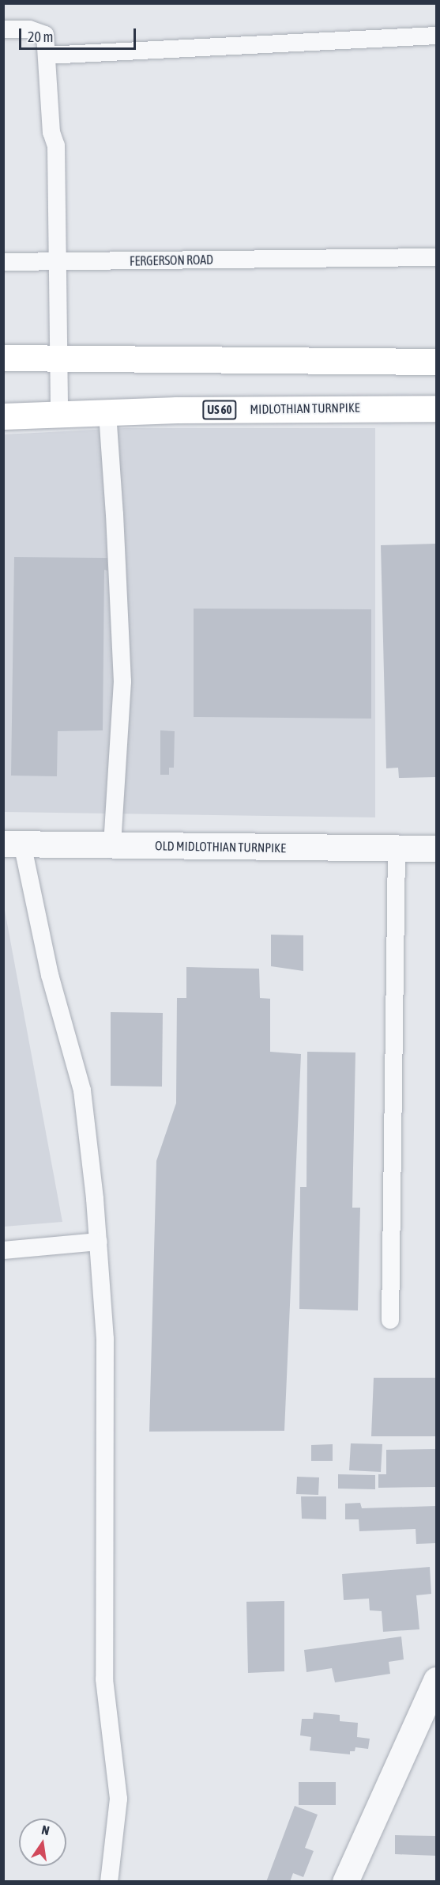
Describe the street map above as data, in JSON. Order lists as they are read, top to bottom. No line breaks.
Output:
{"streets":{"main road":["MIDLOTHIAN TURNPIKE","US 60"],"street":["OLD MIDLOTHIAN TURNPIKE"],"lane":["FERGERSON ROAD"]},"scale_bar":"20 m","north":"top"}
